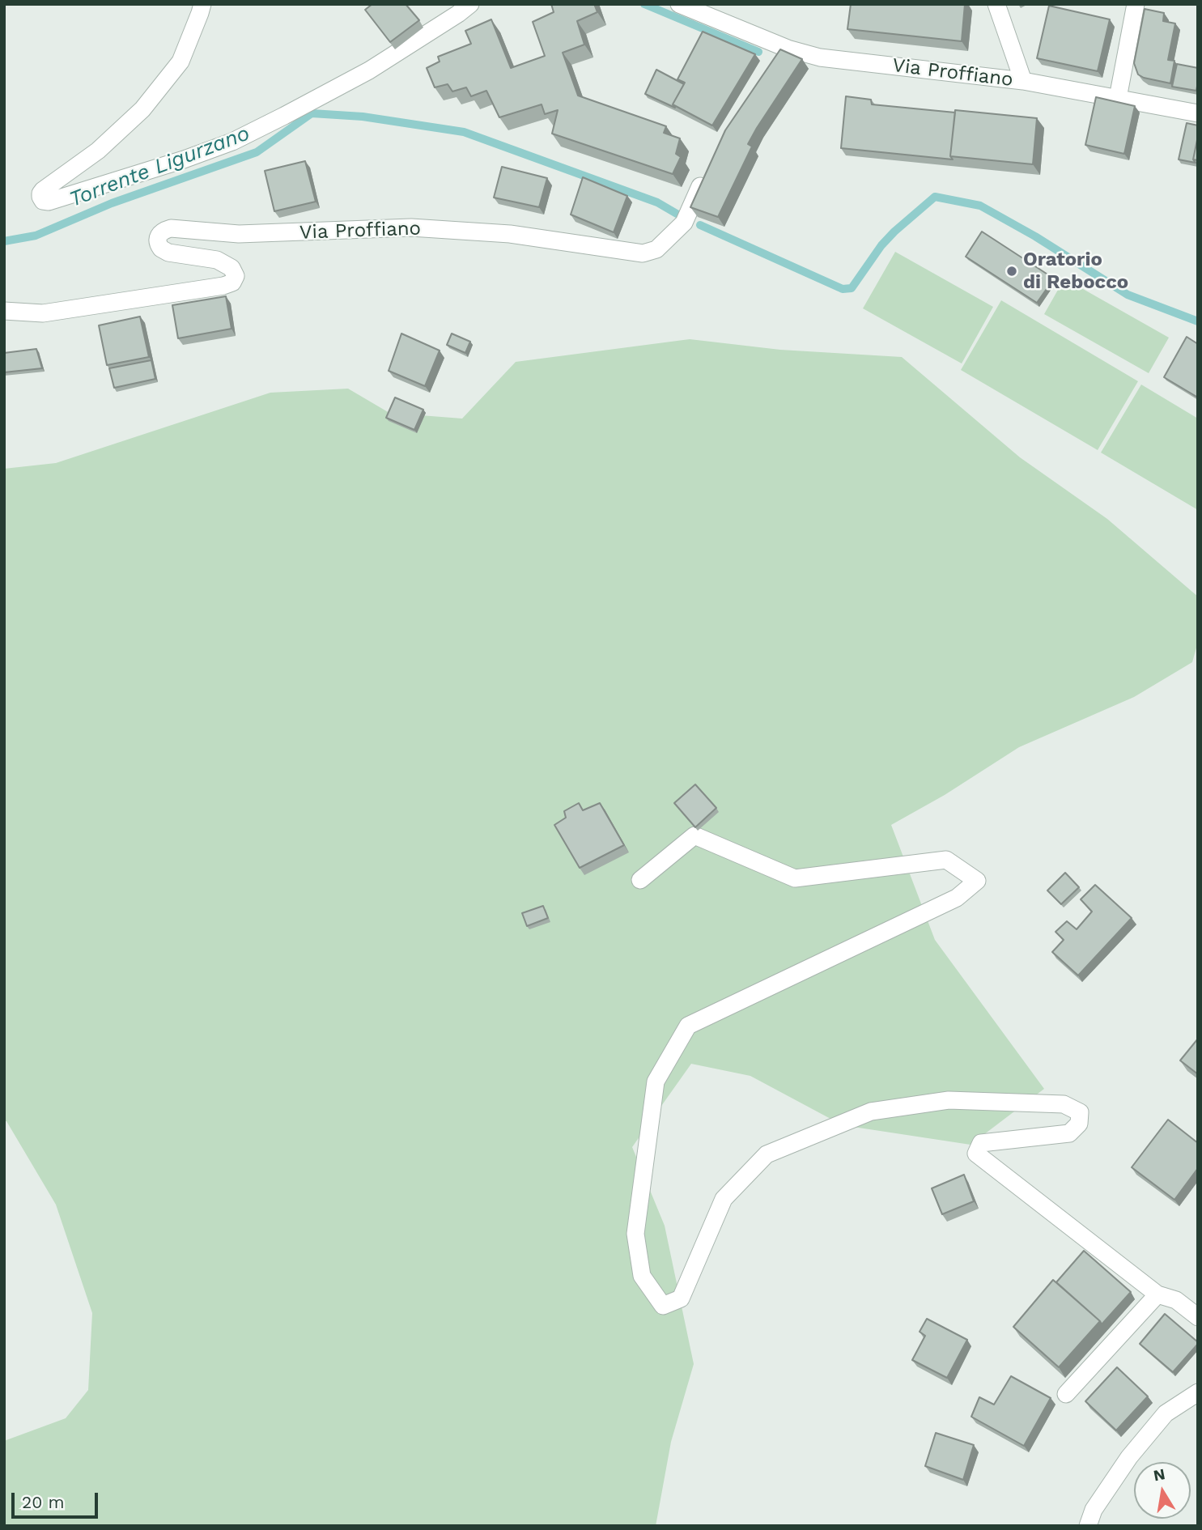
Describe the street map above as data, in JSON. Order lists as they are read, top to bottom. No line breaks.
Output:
{"streets":{"street":["Via Proffiano"]},"water":["Torrente Ligurzano"],"places":["Oratorio di Rebocco"],"scale_bar":"20 m","north":"top"}
